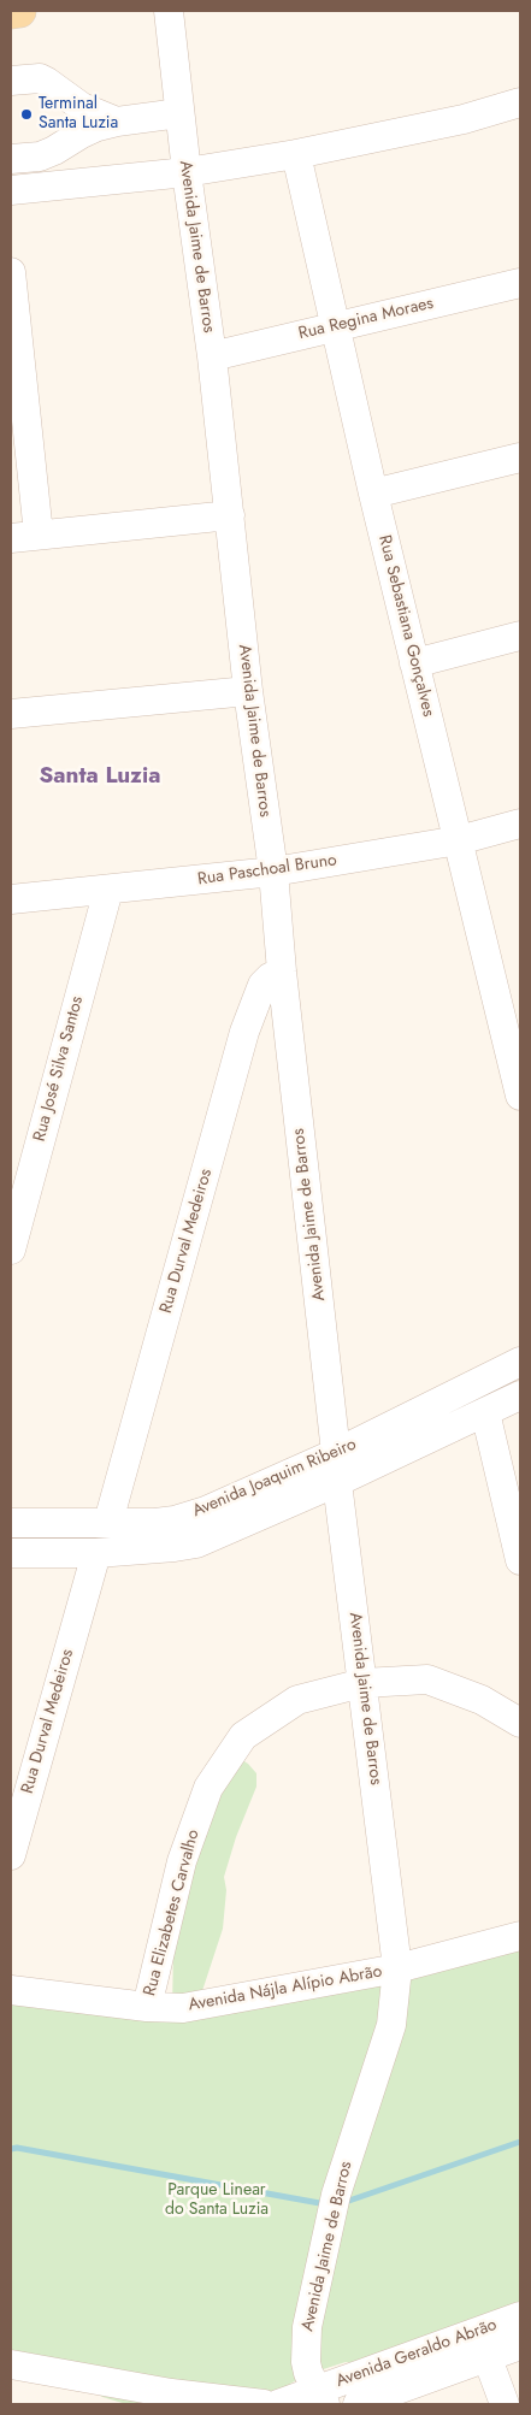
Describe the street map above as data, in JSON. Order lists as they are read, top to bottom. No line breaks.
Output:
{"streets":{"street":["Avenida Jaime de Barros","Rua Regina Moraes","Rua Sebastiana Gonçalves","Rua Paschoal Bruno","Rua José Silva Santos","Rua Durval Medeiros","Avenida Joaquim Ribeiro","Rua Elizabetes Carvalho","Avenida Nájla Alípio Abrão","Avenida Geraldo Abrão"]},"crossings":[["Avenida Jaime de Barros","Rua Regina Moraes"],["Avenida Jaime de Barros","Rua Paschoal Bruno"],["Avenida Jaime de Barros","Rua Durval Medeiros"],["Avenida Jaime de Barros","Avenida Joaquim Ribeiro"],["Avenida Jaime de Barros","Rua Elizabetes Carvalho"],["Avenida Jaime de Barros","Avenida Nájla Alípio Abrão"],["Avenida Jaime de Barros","Avenida Geraldo Abrão"],["Rua Regina Moraes","Rua Sebastiana Gonçalves"],["Rua Sebastiana Gonçalves","Rua Paschoal Bruno"],["Rua Paschoal Bruno","Rua José Silva Santos"],["Rua Durval Medeiros","Avenida Joaquim Ribeiro"],["Rua Elizabetes Carvalho","Avenida Nájla Alípio Abrão"]],"districts":["Santa Luzia"],"parks":["Parque Linear do Santa Luzia"],"places":["Terminal Santa Luzia"]}
